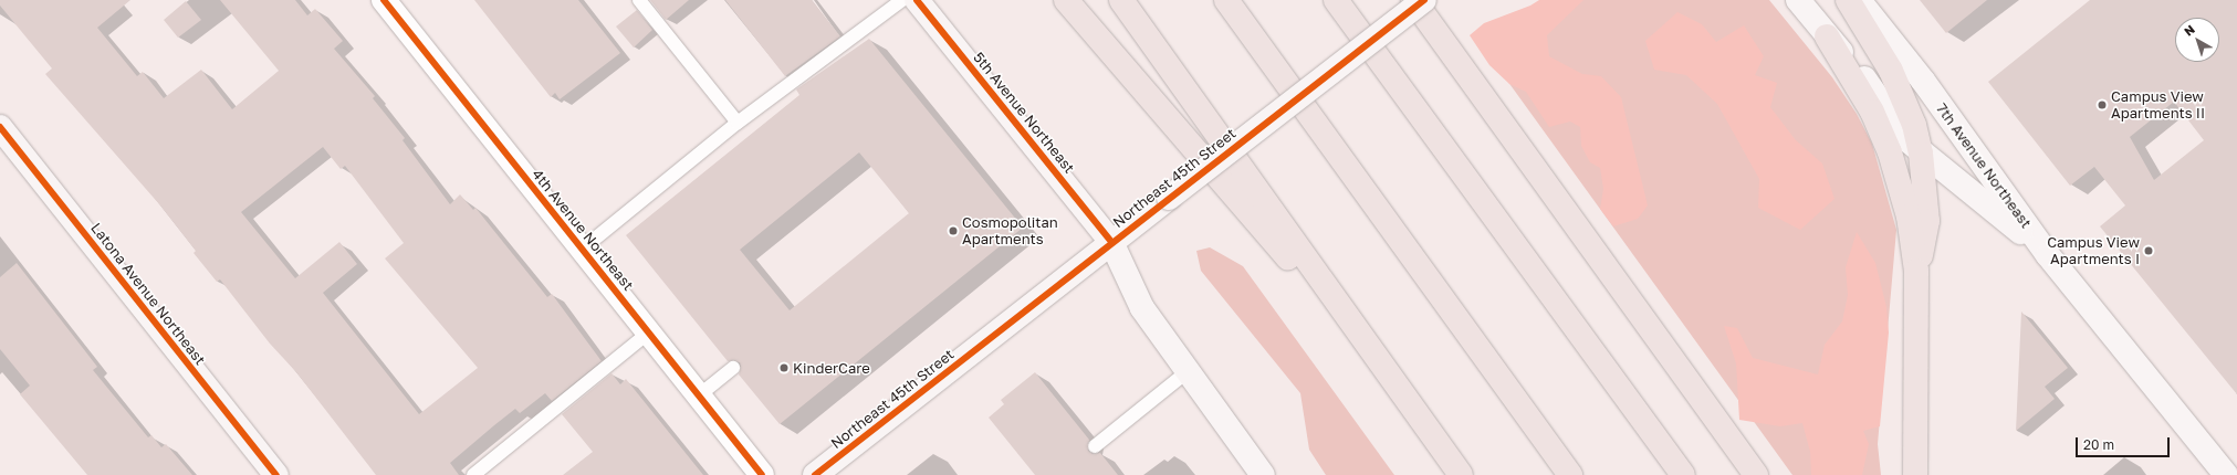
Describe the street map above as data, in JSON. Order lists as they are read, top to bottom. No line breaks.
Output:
{"streets":{"main road":["5th Avenue Northeast","7th Avenue Northeast","Northeast 45th Street","Latona Avenue Northeast"],"street":["4th Avenue Northeast"]},"crossings":[["5th Avenue Northeast","Northeast 45th Street"]],"places":["Campus View Apartments II","Cosmopolitan Apartments","Campus View Apartments I","KinderCare"],"scale_bar":"20 m","north":"top left"}
